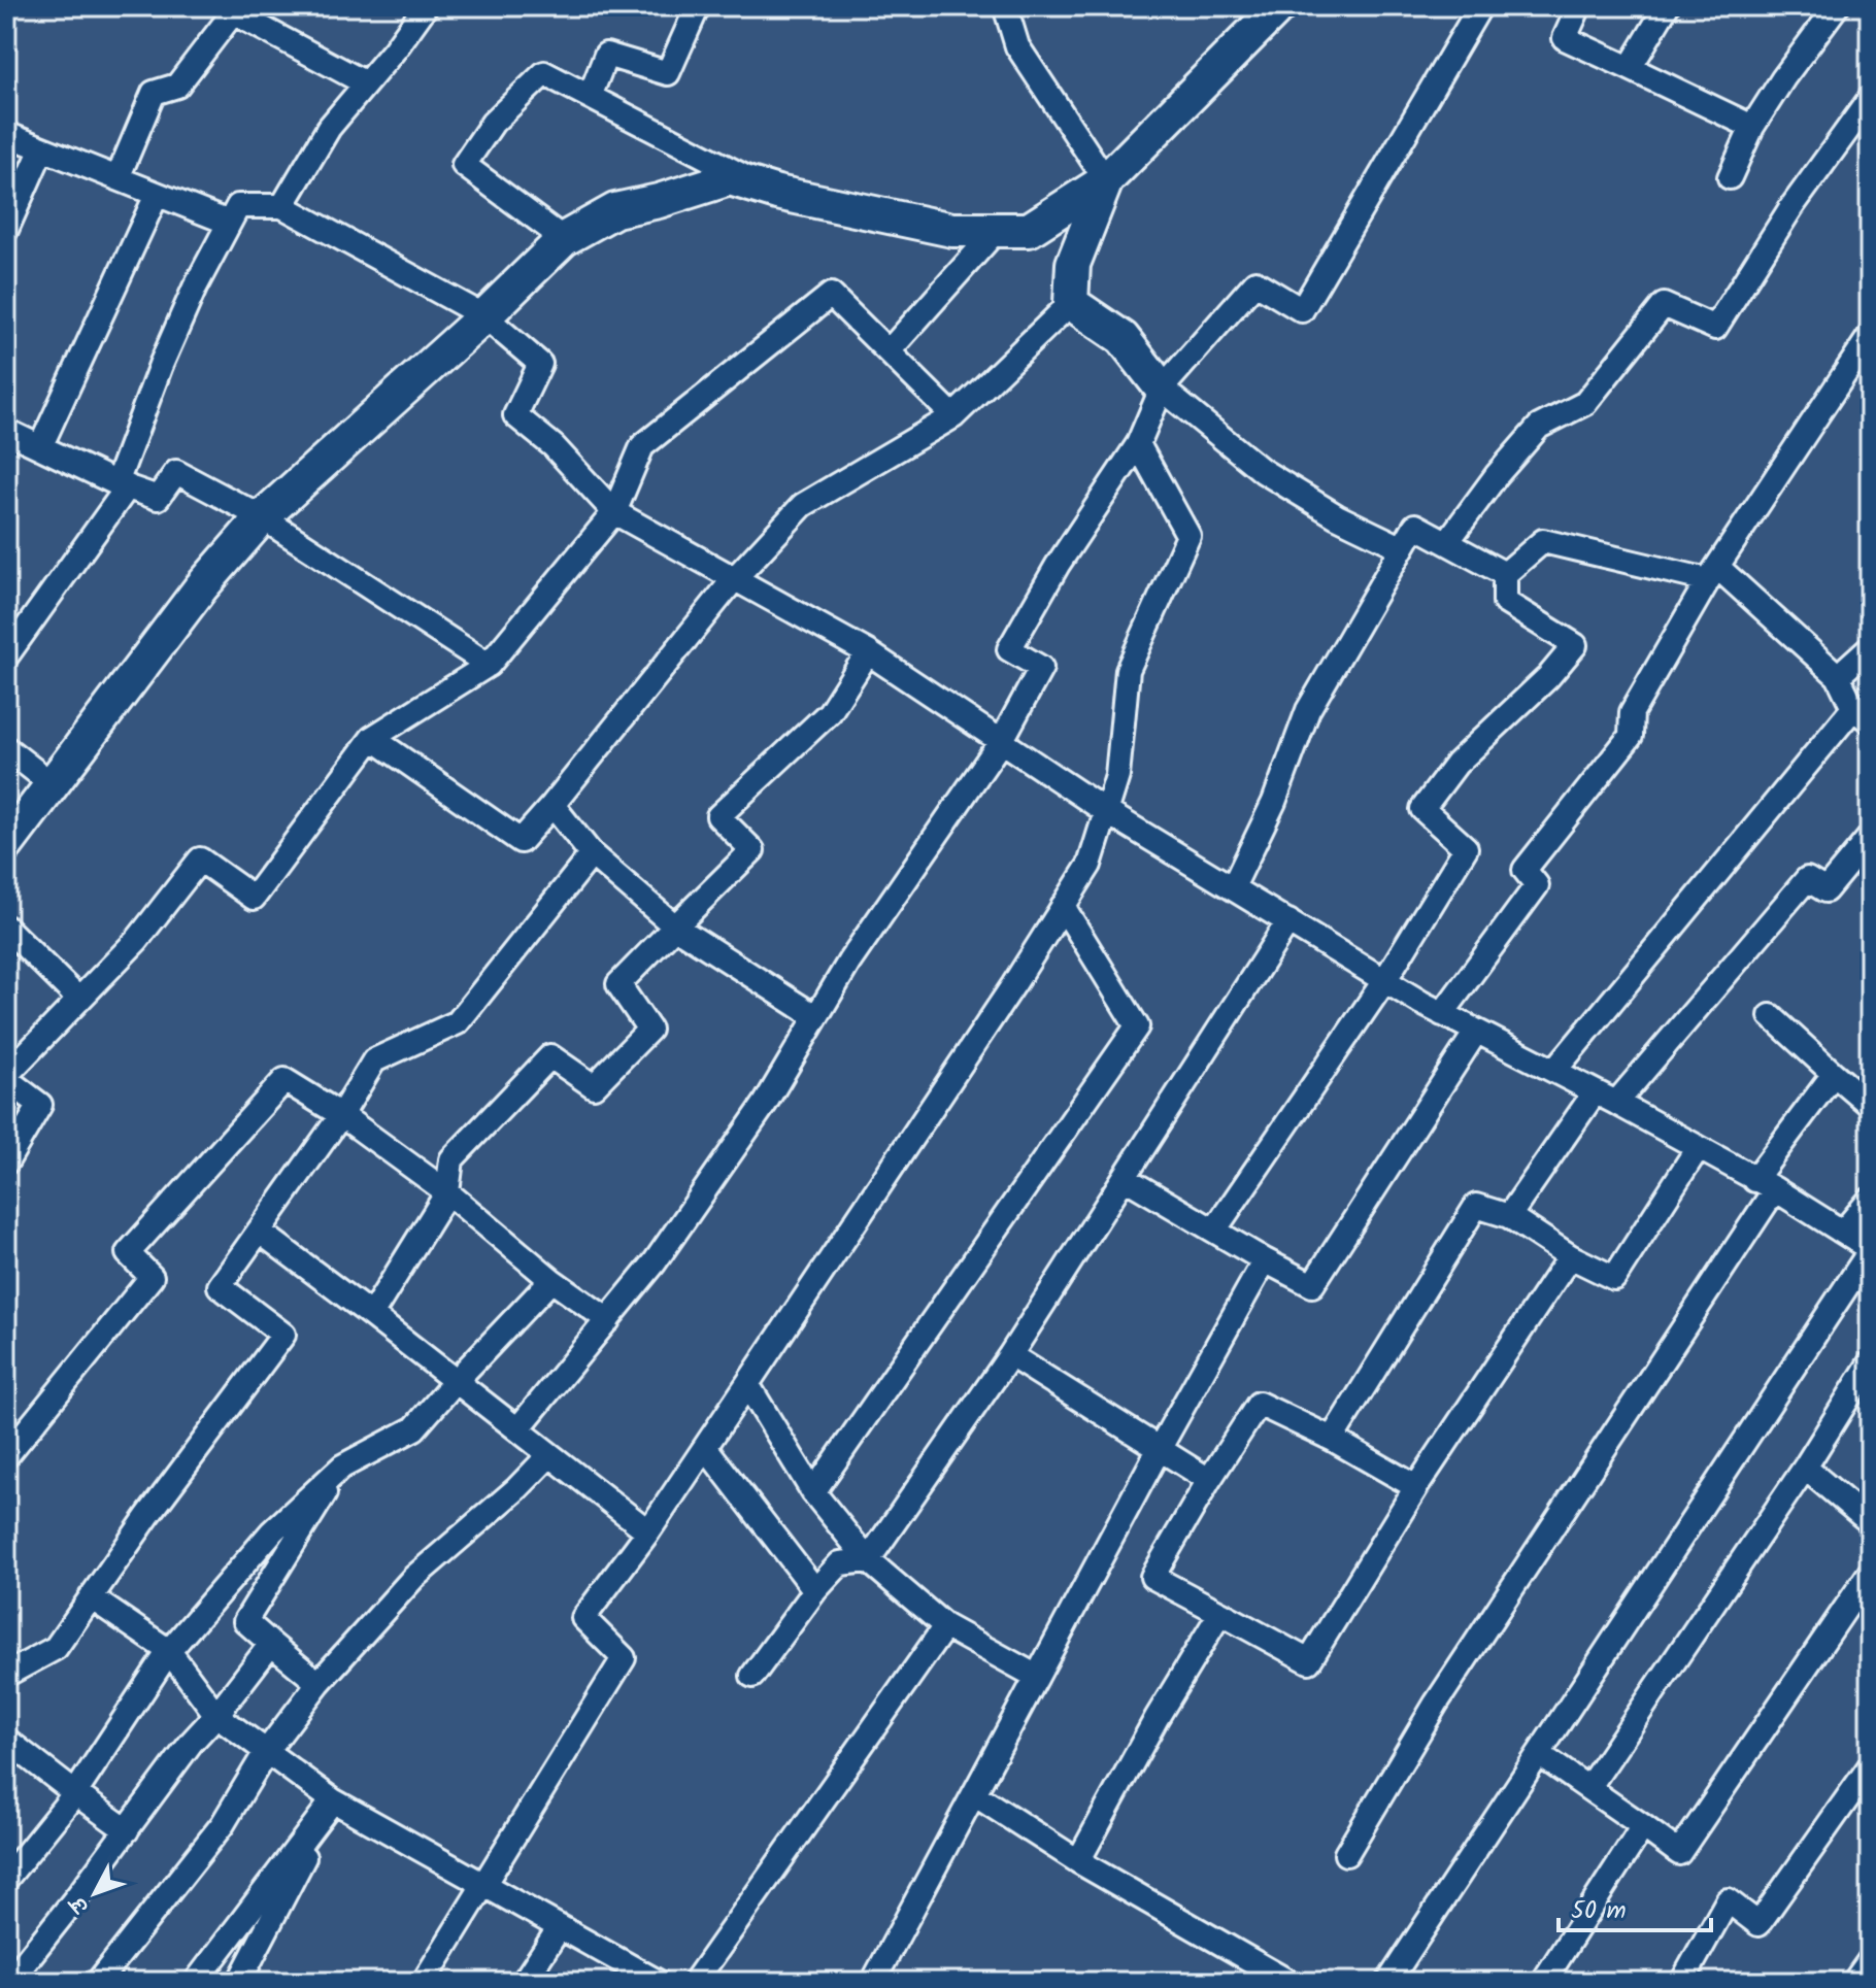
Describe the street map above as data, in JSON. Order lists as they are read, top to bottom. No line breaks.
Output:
{"scale_bar":"50 m","north":"bottom left"}
